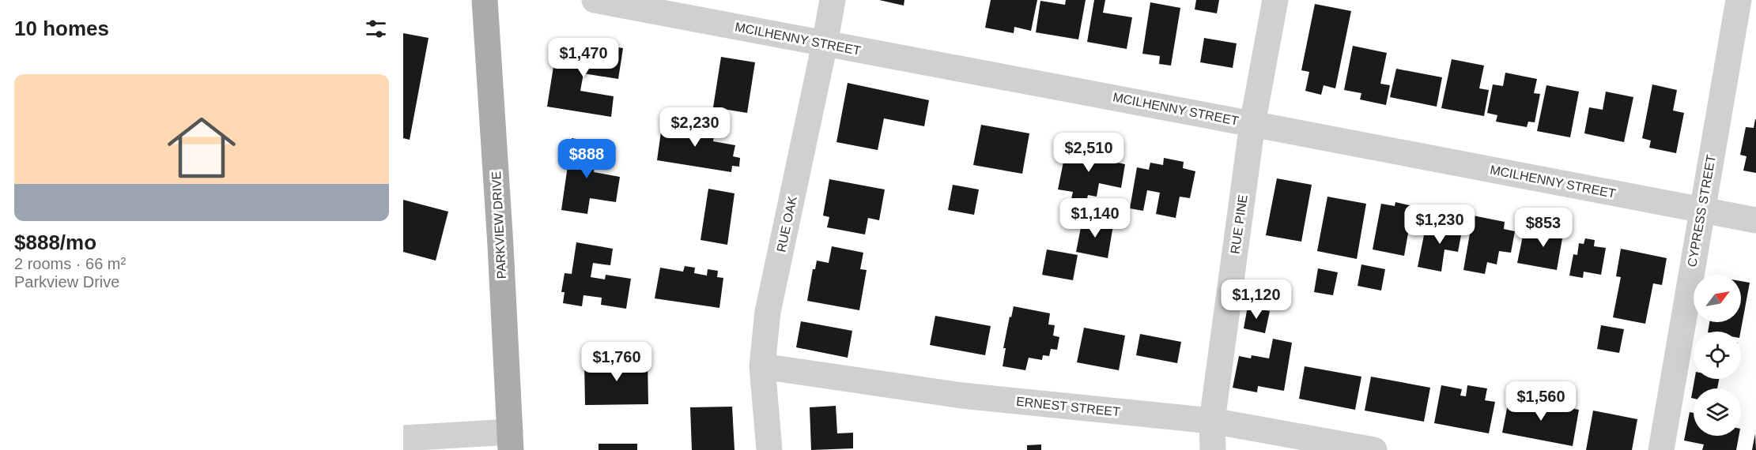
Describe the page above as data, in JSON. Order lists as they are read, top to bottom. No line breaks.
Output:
{"streets":{"main road":["PARKVIEW DRIVE"],"street":["MCILHENNY STREET","CYPRESS STREET","RUE OAK","RUE PINE","ERNEST STREET"]},"crossings":[["MCILHENNY STREET","CYPRESS STREET"],["MCILHENNY STREET","RUE OAK"],["MCILHENNY STREET","RUE PINE"],["RUE OAK","ERNEST STREET"],["RUE PINE","ERNEST STREET"]],"north":"top right","page":{"heading":"10 homes","price":["$1,470","$2,230","$2,510","$888","$1,140","$1,230","$853","$1,120","$1,760","$1,560"],"list":[{"name":"$888/mo","note":"2 rooms · 66 m² · Parkview Drive"}]}}
